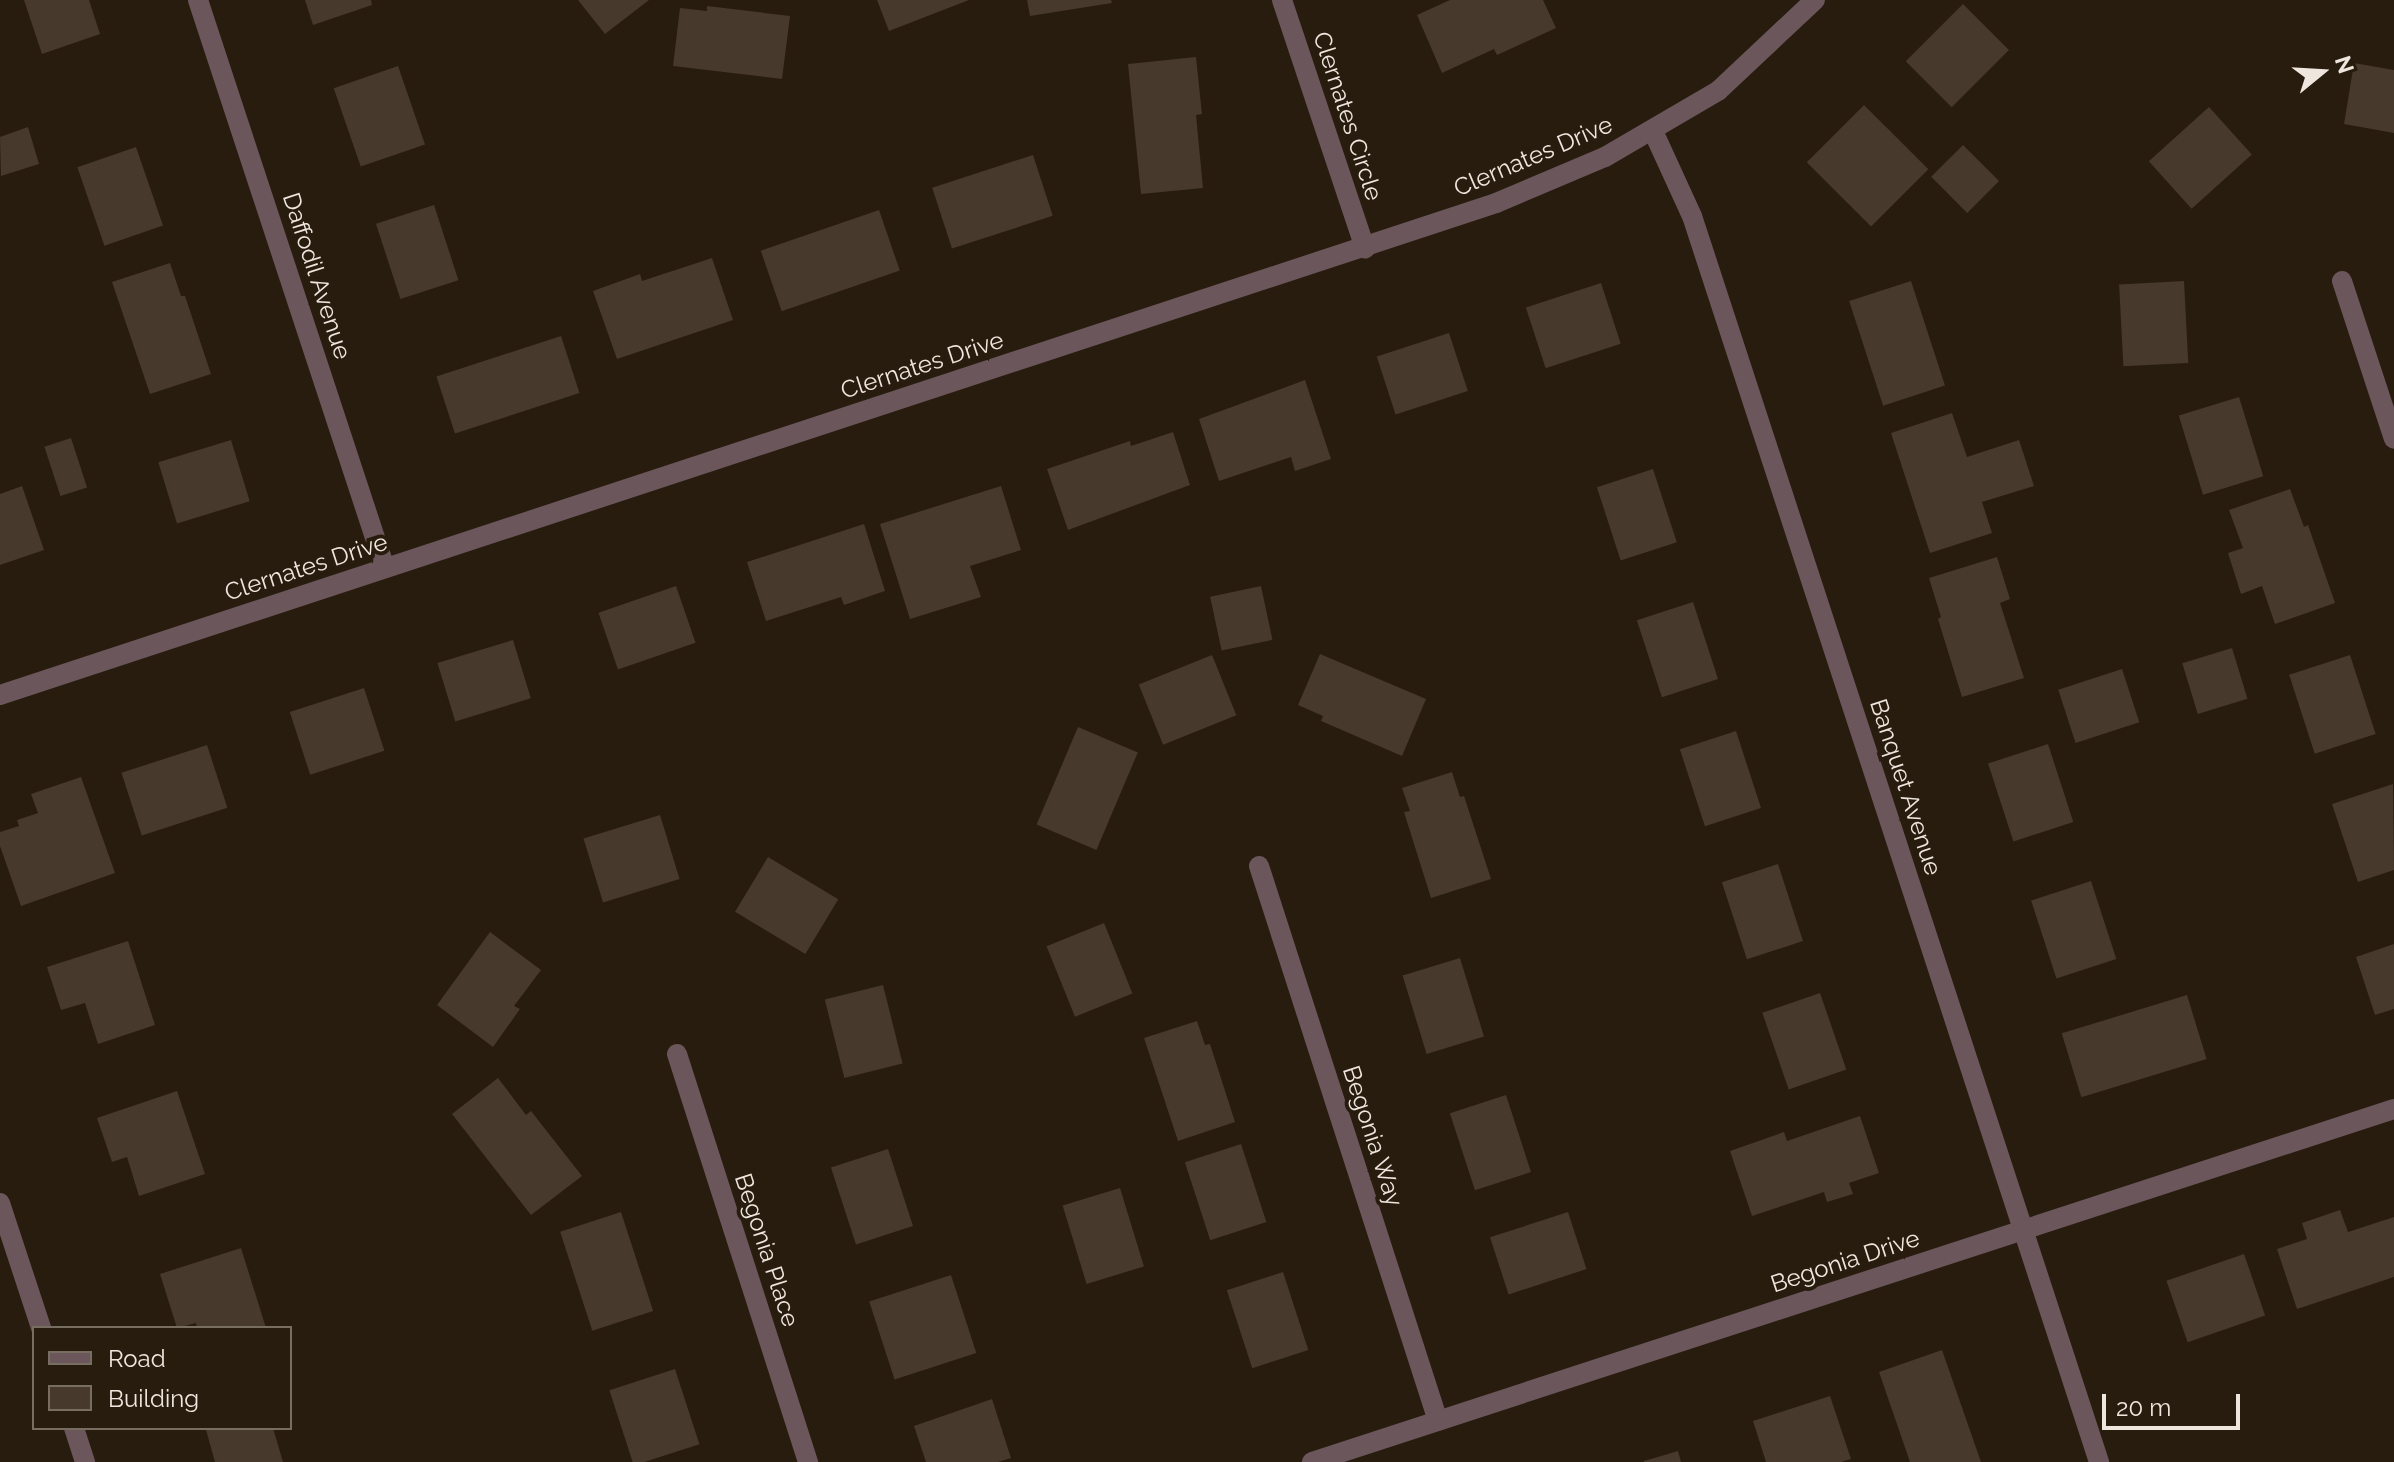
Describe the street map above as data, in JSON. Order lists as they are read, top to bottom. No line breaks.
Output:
{"streets":{"street":["Clernates Circle","Clernates Drive","Daffodil Avenue","Banquet Avenue","Begonia Way","Begonia Place","Begonia Drive"]},"crossings":[["Clernates Circle","Clernates Drive"],["Clernates Drive","Daffodil Avenue"],["Clernates Drive","Banquet Avenue"],["Banquet Avenue","Begonia Drive"],["Begonia Way","Begonia Drive"]],"legend":["Road","Building"],"scale_bar":"20 m","north":"right"}
